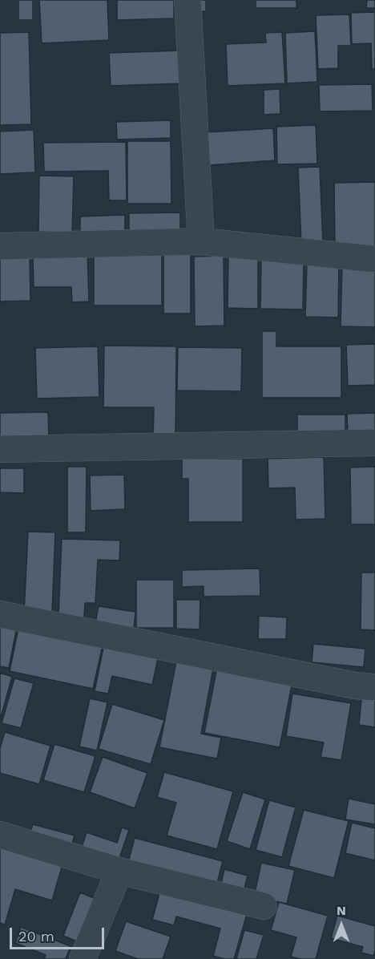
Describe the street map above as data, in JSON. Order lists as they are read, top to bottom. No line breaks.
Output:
{"scale_bar":"20 m","north":"top"}
